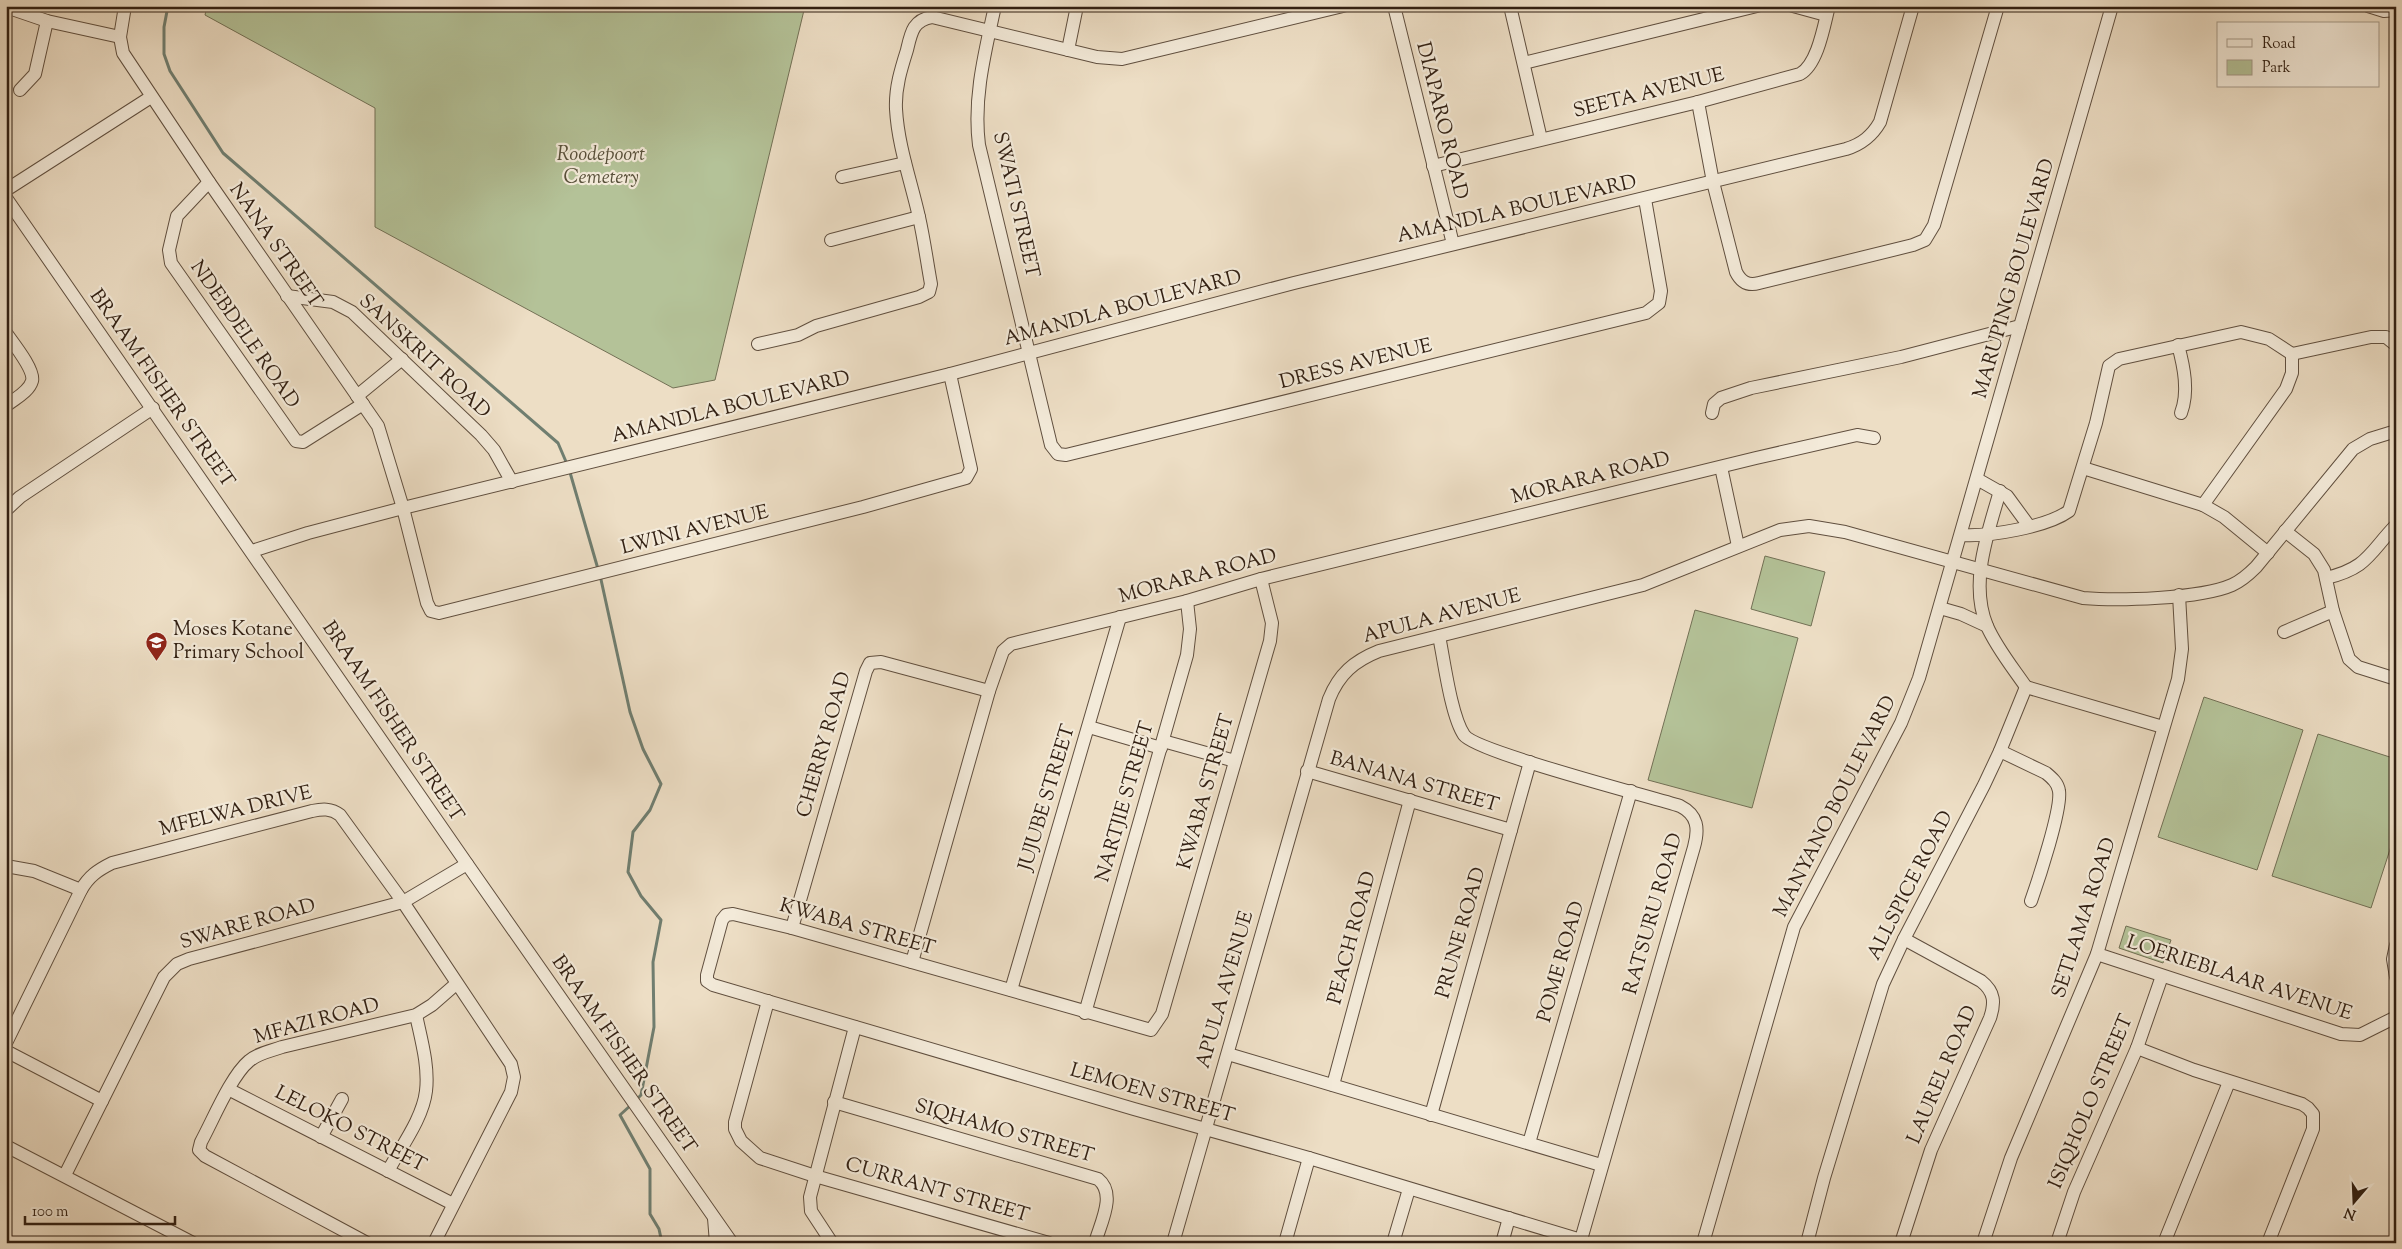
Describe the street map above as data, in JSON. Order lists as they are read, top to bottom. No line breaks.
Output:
{"streets":{"street":["SEETA AVENUE","DIAPARO ROAD","SWATI STREET","AMANDLA BOULEVARD","NANA STREET","MARUPING BOULEVARD","NDEBDELE ROAD","SANSKRIT ROAD","DRESS AVENUE","BRAAM FISHER STREET","MORARA ROAD","LWINI AVENUE","APULA AVENUE","CHERRY ROAD","BANANA STREET","KWABA STREET","JUJUBE STREET","NARTJIE STREET","MANYANO BOULEVARD","MFELWA DRIVE","ALLSPICE ROAD","RATSURU ROAD","SETLAMA ROAD","SWARE ROAD","PRUNE ROAD","PEACH ROAD","POME ROAD","LOERIEBLAAR AVENUE","MFAZI ROAD","LAUREL ROAD","LEMOEN STREET","ISIQHOLO STREET","LELOKO STREET","SIQHAMO STREET","CURRANT STREET"]},"crossings":[["SEETA AVENUE","DIAPARO ROAD"],["DIAPARO ROAD","AMANDLA BOULEVARD"],["SWATI STREET","AMANDLA BOULEVARD"],["SWATI STREET","DRESS AVENUE"],["AMANDLA BOULEVARD","NANA STREET"],["AMANDLA BOULEVARD","SANSKRIT ROAD"],["AMANDLA BOULEVARD","DRESS AVENUE"],["AMANDLA BOULEVARD","BRAAM FISHER STREET"],["AMANDLA BOULEVARD","LWINI AVENUE"],["NANA STREET","NDEBDELE ROAD"],["NANA STREET","SANSKRIT ROAD"],["NANA STREET","LWINI AVENUE"],["MARUPING BOULEVARD","APULA AVENUE"],["MARUPING BOULEVARD","MANYANO BOULEVARD"],["NDEBDELE ROAD","SANSKRIT ROAD"],["BRAAM FISHER STREET","SWARE ROAD"],["MORARA ROAD","CHERRY ROAD"],["MORARA ROAD","KWABA STREET"],["MORARA ROAD","JUJUBE STREET"],["MORARA ROAD","NARTJIE STREET"],["APULA AVENUE","BANANA STREET"],["APULA AVENUE","MANYANO BOULEVARD"],["APULA AVENUE","RATSURU ROAD"],["APULA AVENUE","SETLAMA ROAD"],["APULA AVENUE","LEMOEN STREET"],["CHERRY ROAD","KWABA STREET"],["BANANA STREET","PRUNE ROAD"],["BANANA STREET","PEACH ROAD"],["KWABA STREET","JUJUBE STREET"],["KWABA STREET","NARTJIE STREET"],["KWABA STREET","LEMOEN STREET"],["MFELWA DRIVE","SWARE ROAD"],["MFELWA DRIVE","MFAZI ROAD"],["MFELWA DRIVE","LELOKO STREET"],["ALLSPICE ROAD","LAUREL ROAD"],["RATSURU ROAD","PRUNE ROAD"],["RATSURU ROAD","POME ROAD"],["RATSURU ROAD","LEMOEN STREET"],["SETLAMA ROAD","LOERIEBLAAR AVENUE"],["LOERIEBLAAR AVENUE","ISIQHOLO STREET"],["MFAZI ROAD","LELOKO STREET"],["LEMOEN STREET","CURRANT STREET"]],"parks":["Roodepoort Cemetery"],"places":{"school or university":["Moses Kotane Primary School"]},"legend":["Road","Park"],"scale_bar":"100 m","north":"bottom"}
